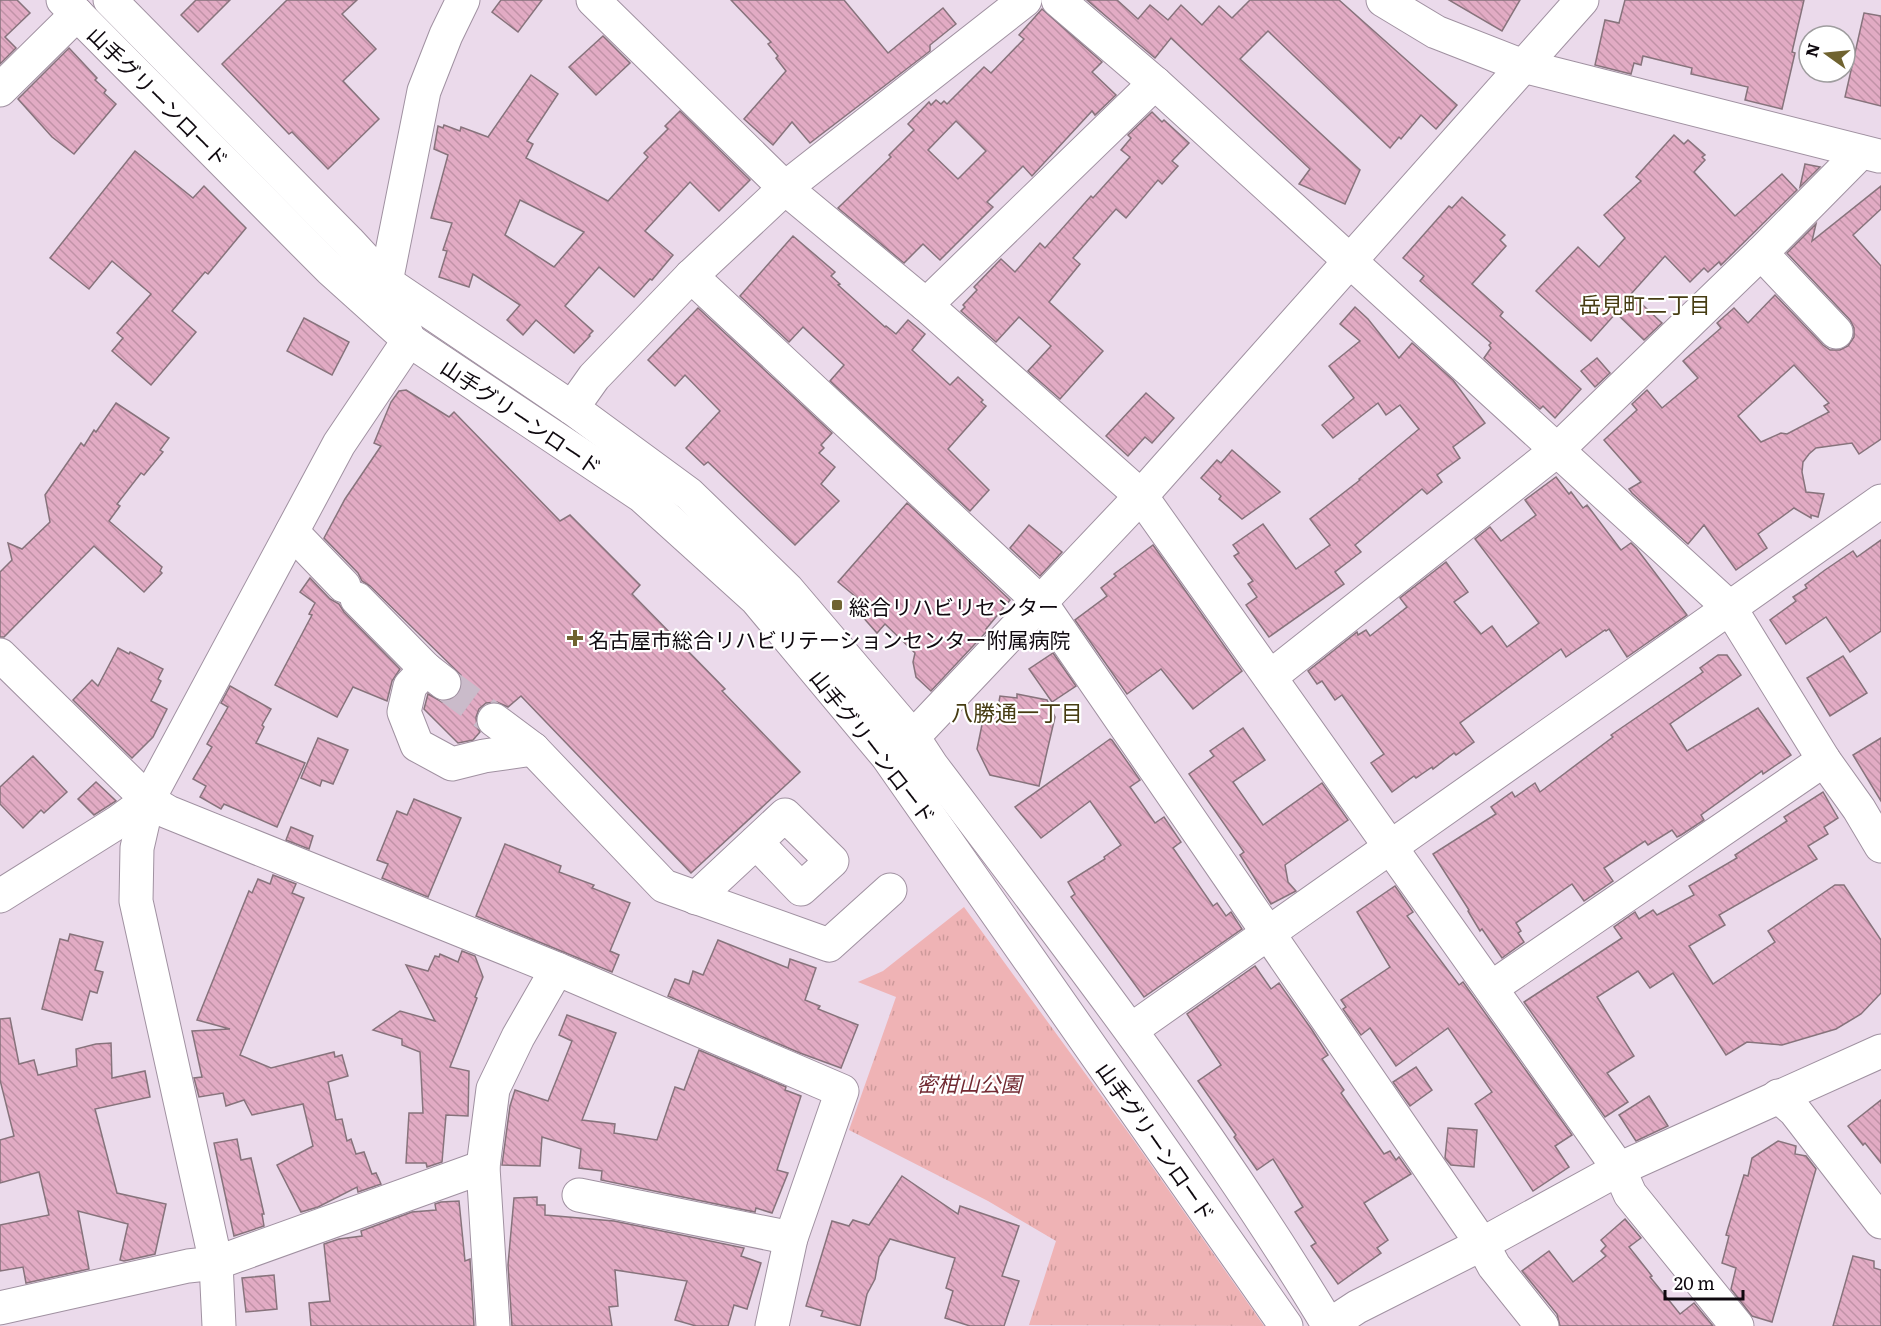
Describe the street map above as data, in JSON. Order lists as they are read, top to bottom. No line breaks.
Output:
{"streets":{"street":["山手グリーンロード"]},"districts":["岳見町二丁目","八勝通一丁目"],"parks":["密柑山公園"],"places":{"transit":["総合リハビリセンター"],"health":["名古屋市総合リハビリテーションセンター附属病院"]},"scale_bar":"20 m","north":"left"}
